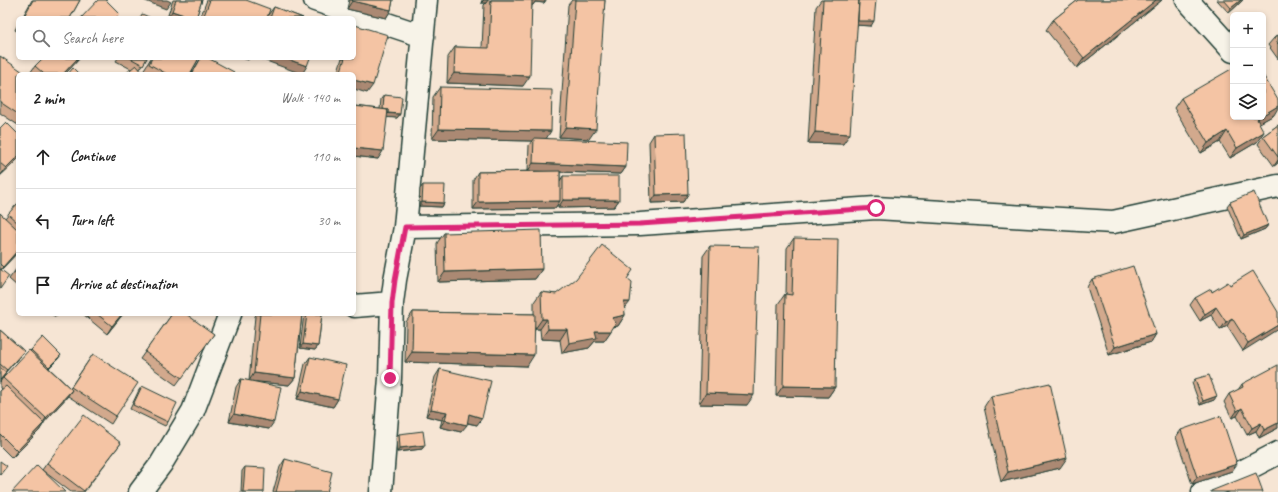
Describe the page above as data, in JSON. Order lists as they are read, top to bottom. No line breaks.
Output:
{"page":{"map_buttons":["+","−"],"search":"Search here","heading":["2 min","Walk · 140 m"],"list":[["Continue","110 m"],["Turn left","30 m"],"Arrive at destination"]}}
